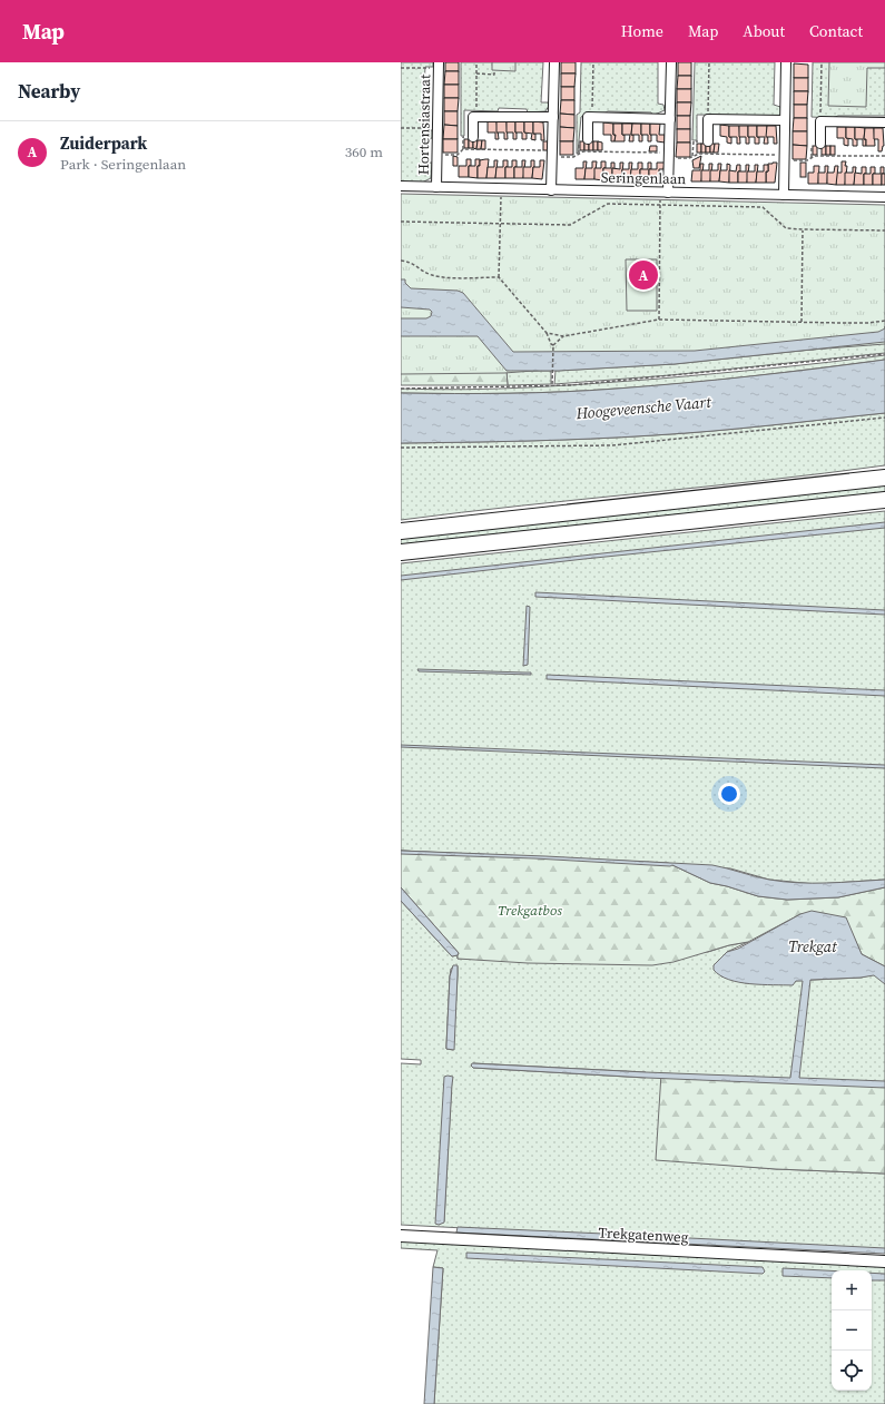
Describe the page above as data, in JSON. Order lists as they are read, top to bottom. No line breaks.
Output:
{"streets":{"street":["Hortensiastraat","Seringenlaan","Trekgatenweg"]},"crossings":[["Hortensiastraat","Seringenlaan"]],"water":["Hoogeveensche Vaart","Trekgat"],"parks":["Trekgatbos"],"page":{"header":"Map","nav":["Home","Map","About","Contact"],"heading":"Nearby","list":[{"mark":"A","name":"Zuiderpark","note":"Park · Seringenlaan","value":"360 m"}],"pins":"A","map_buttons":["+","−"]}}
